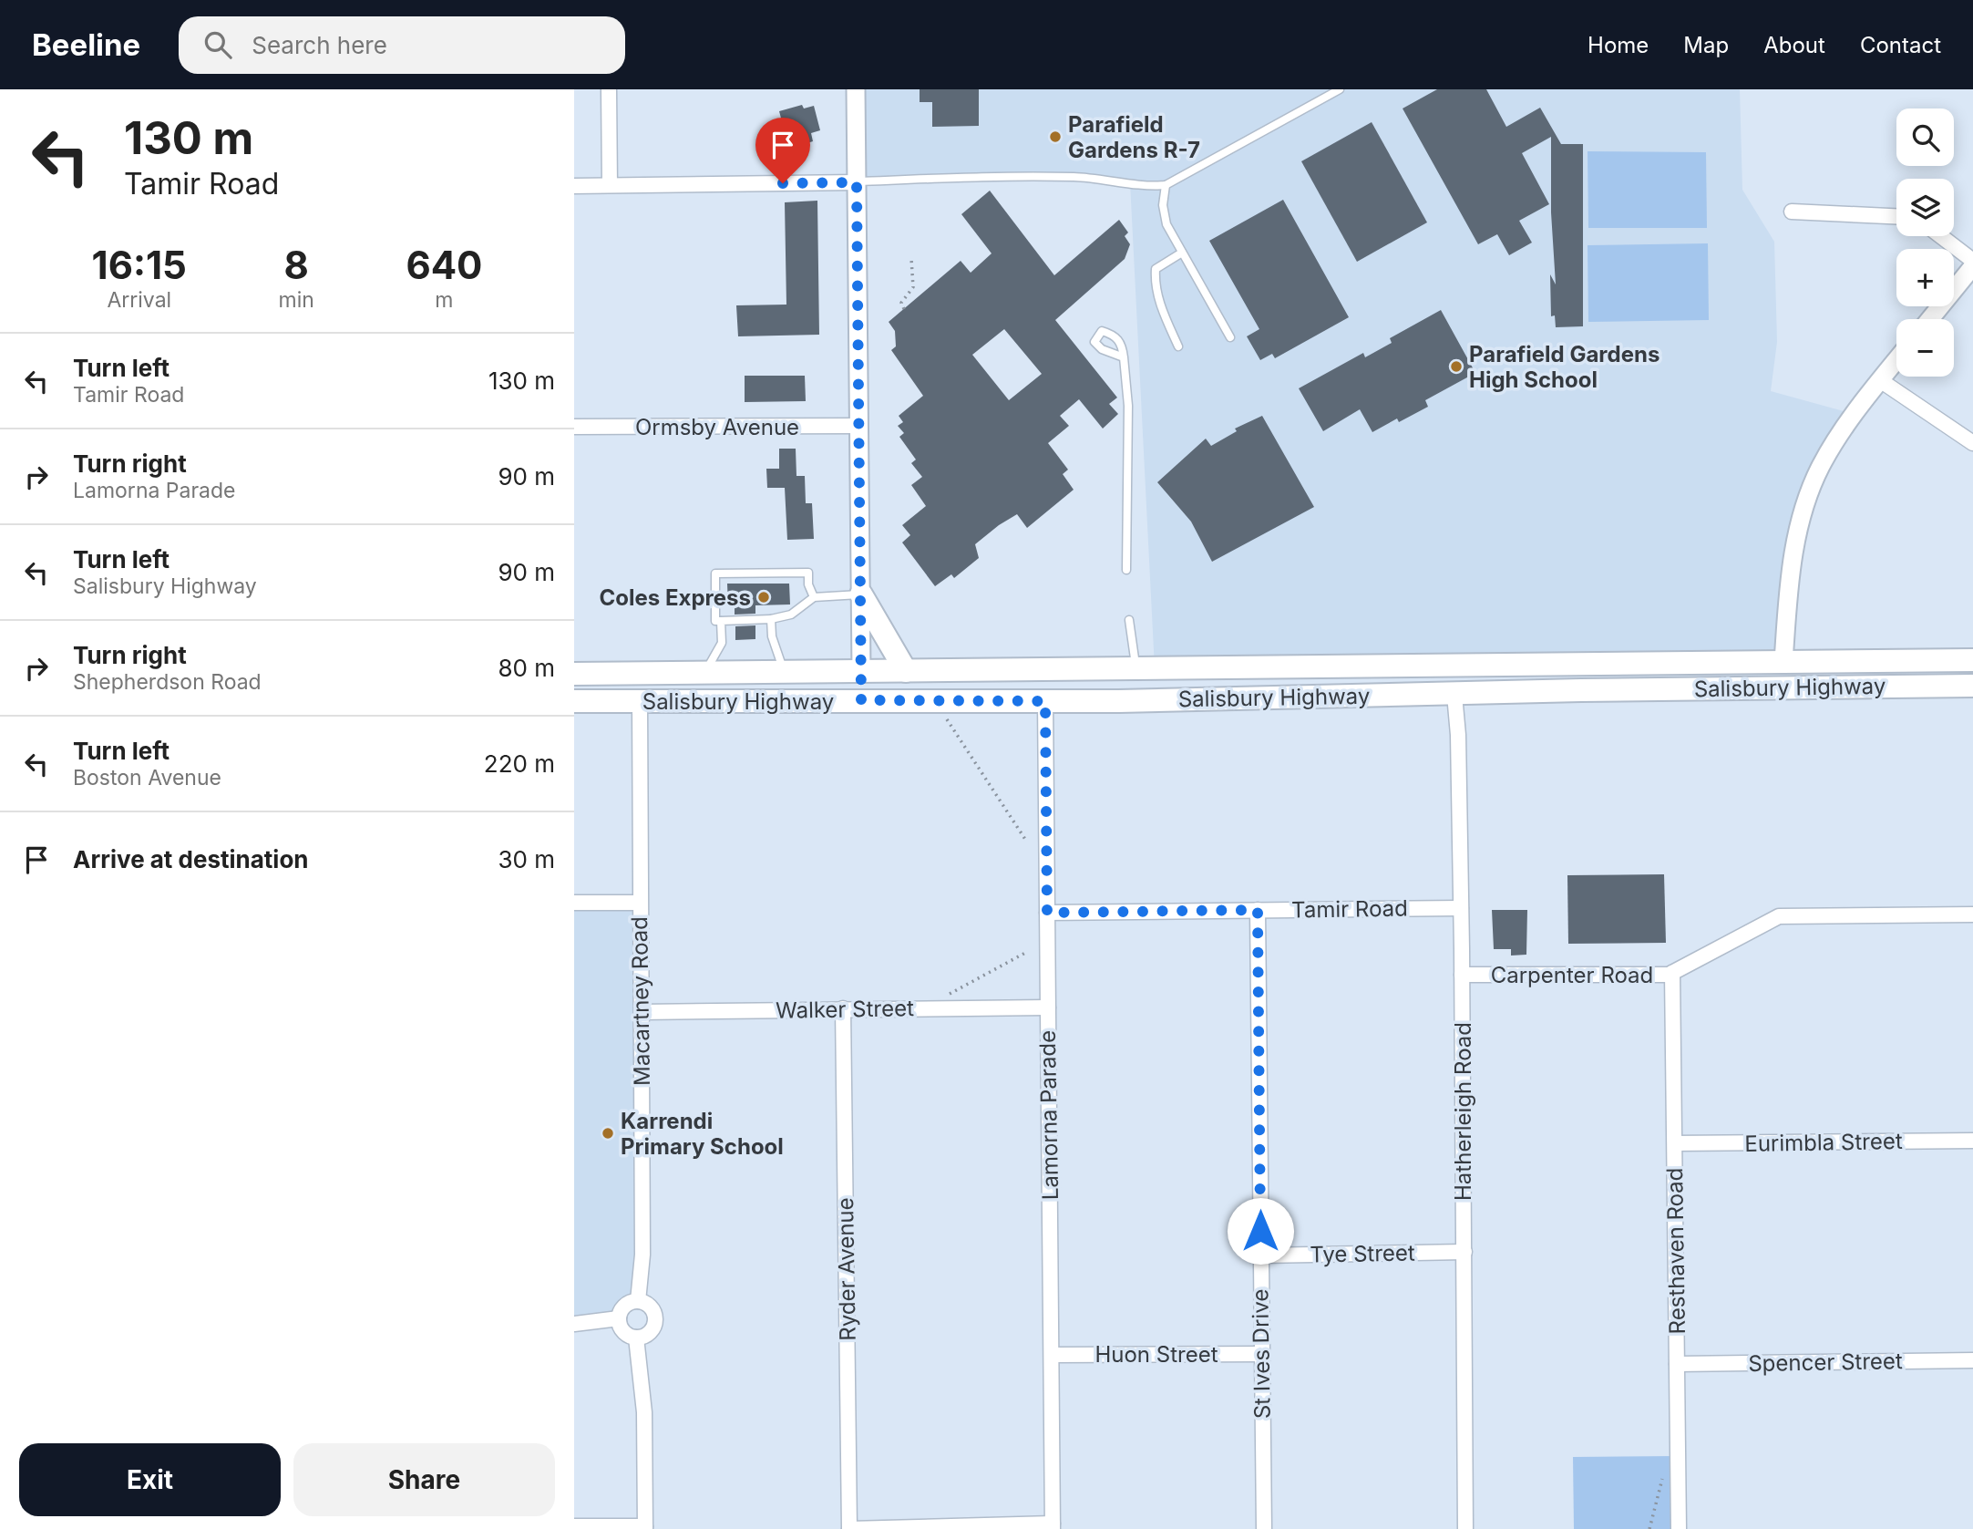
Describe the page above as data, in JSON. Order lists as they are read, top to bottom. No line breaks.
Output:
{"streets":{"main road":["Salisbury Highway"],"street":["Ormsby Avenue","Tamir Road","Carpenter Road","Macartney Road","Walker Street","Hatherleigh Road","Lamorna Parade","Eurimbla Street","Resthaven Road","Tye Street","Ryder Avenue","Huon Street","St Ives Drive","Spencer Street"]},"crossings":[["Salisbury Highway","Macartney Road"],["Salisbury Highway","Hatherleigh Road"],["Salisbury Highway","Lamorna Parade"],["Tamir Road","Hatherleigh Road"],["Tamir Road","Lamorna Parade"],["Tamir Road","St Ives Drive"],["Carpenter Road","Hatherleigh Road"],["Carpenter Road","Resthaven Road"],["Macartney Road","Walker Street"],["Walker Street","Lamorna Parade"],["Walker Street","Ryder Avenue"],["Hatherleigh Road","Tye Street"],["Lamorna Parade","Huon Street"],["Eurimbla Street","Resthaven Road"],["Resthaven Road","Spencer Street"],["Tye Street","St Ives Drive"],["Huon Street","St Ives Drive"]],"places":["Parafield Gardens R-7","Parafield Gardens High School","Coles Express","Karrendi Primary School"],"page":{"header":"Beeline","search":"Search here","nav":["Home","Map","About","Contact"],"turn":["130 m","Tamir Road"],"map_buttons":["+","−"],"eta":["16:15","Arrival","8","min","640","m"],"list":[{"name":"Turn left","note":"Tamir Road","value":"130 m"},{"name":"Turn right","note":"Lamorna Parade","value":"90 m"},{"name":"Turn left","note":"Salisbury Highway","value":"90 m"},{"name":"Turn right","note":"Shepherdson Road","value":"80 m"},{"name":"Turn left","note":"Boston Avenue","value":"220 m"},{"name":"Arrive at destination","value":"30 m"}],"buttons":["Exit","Share"]}}
